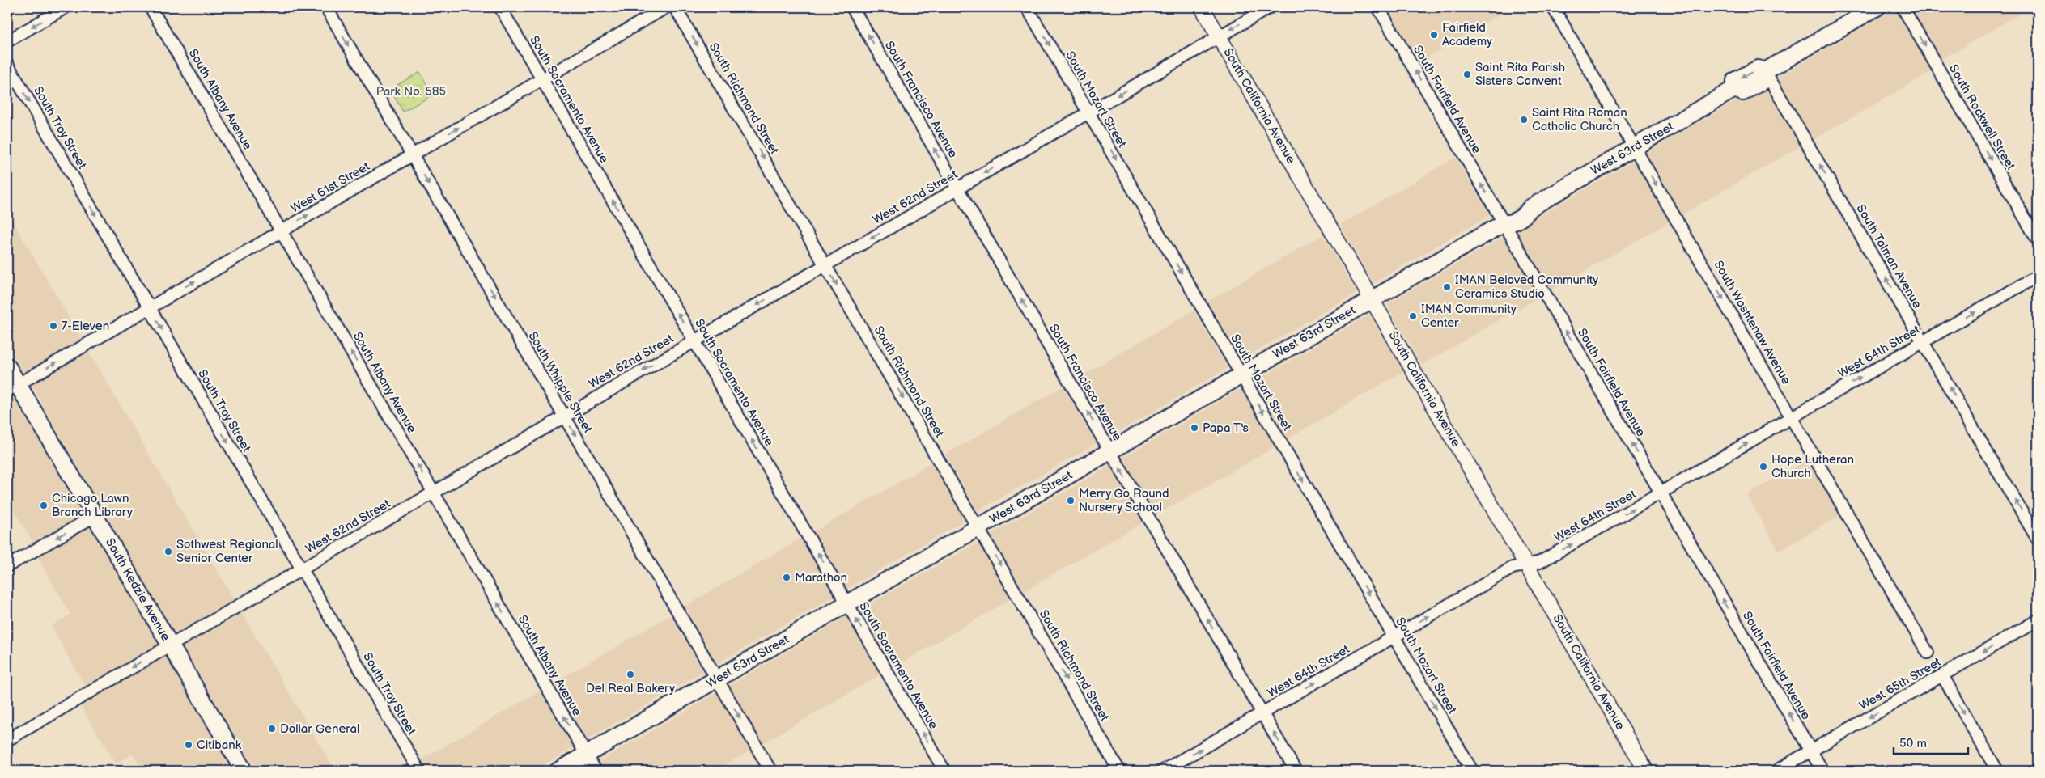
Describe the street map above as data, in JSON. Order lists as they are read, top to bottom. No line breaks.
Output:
{"streets":{"main road":["West 63rd Street","South Kedzie Avenue"],"street":["South Richmond Street","South Albany Avenue","South Sacramento Avenue","South Francisco Avenue","South Mozart Street","South Fairfield Avenue","South California Avenue","South Rockwell Street","South Troy Street","West 61st Street","West 62nd Street","South Talman Avenue","South Washtenaw Avenue","West 64th Street","South Whipple Street","West 65th Street"]},"crossings":[["South Richmond Street","West 63rd Street"],["South Richmond Street","West 62nd Street"],["South Albany Avenue","West 63rd Street"],["South Albany Avenue","West 61st Street"],["South Albany Avenue","West 62nd Street"],["South Sacramento Avenue","West 63rd Street"],["South Sacramento Avenue","West 61st Street"],["South Sacramento Avenue","West 62nd Street"],["South Francisco Avenue","West 63rd Street"],["South Francisco Avenue","West 62nd Street"],["South Francisco Avenue","West 64th Street"],["South Mozart Street","West 63rd Street"],["South Mozart Street","West 62nd Street"],["South Mozart Street","West 64th Street"],["South Fairfield Avenue","West 63rd Street"],["South Fairfield Avenue","West 64th Street"],["South Fairfield Avenue","West 65th Street"],["South California Avenue","West 63rd Street"],["South California Avenue","West 62nd Street"],["South California Avenue","West 64th Street"],["South Troy Street","West 61st Street"],["South Troy Street","West 62nd Street"],["West 63rd Street","South Talman Avenue"],["West 63rd Street","South Washtenaw Avenue"],["West 63rd Street","South Whipple Street"],["West 61st Street","South Whipple Street"],["West 61st Street","South Kedzie Avenue"],["West 62nd Street","South Whipple Street"],["West 62nd Street","South Kedzie Avenue"],["South Talman Avenue","West 64th Street"],["South Washtenaw Avenue","West 64th Street"]],"one_way":["South Richmond Street","South Albany Avenue","South Sacramento Avenue","South Francisco Avenue","South Mozart Street","South Fairfield Avenue","South Rockwell Street","South Troy Street","West 61st Street","West 62nd Street","South Talman Avenue","South Washtenaw Avenue","West 64th Street","South Whipple Street","West 65th Street"],"parks":["Park No. 585"],"places":["Fairfield Academy","Saint Rita Parish Sisters Convent","Saint Rita Roman Catholic Church","IMAN Beloved Community Ceramics Studio","IMAN Community Center","7-Eleven","Papa T's","Hope Lutheran Church","Merry Go Round Nursery School","Chicago Lawn Branch Library","Sothwest Regional Senior Center","Marathon","Del Real Bakery","Dollar General","Citibank"],"scale_bar":"50 m"}
